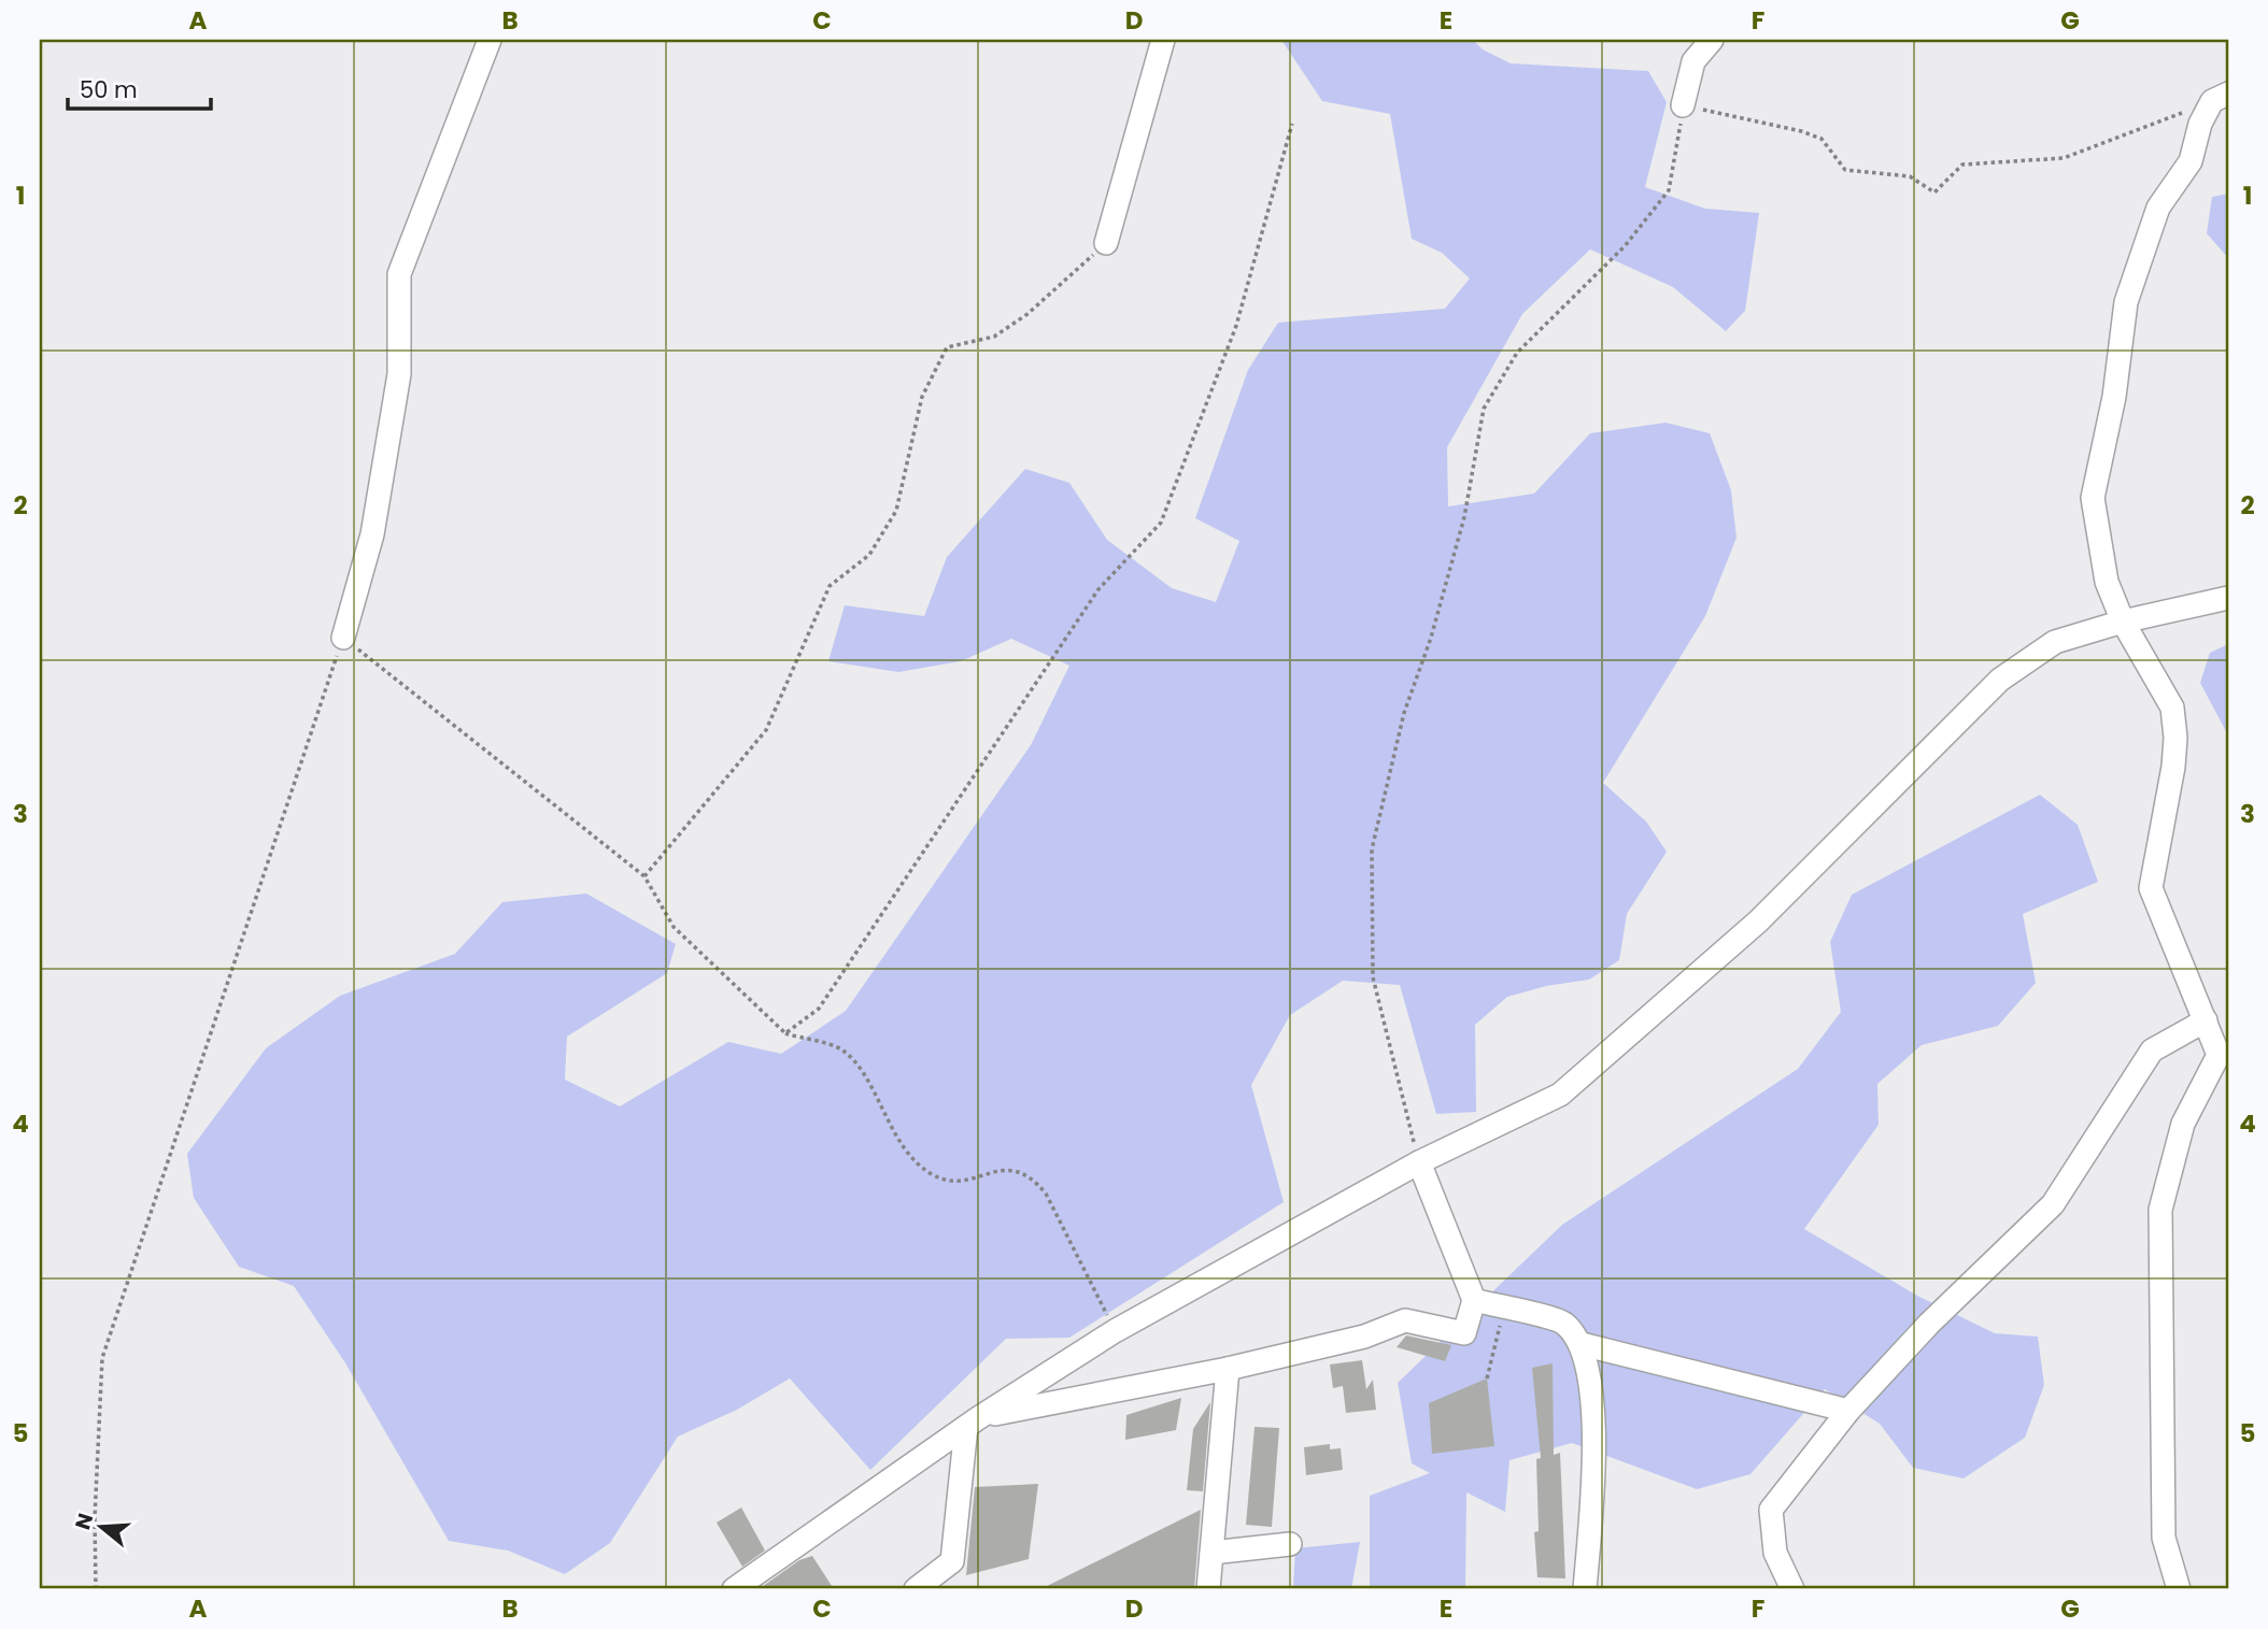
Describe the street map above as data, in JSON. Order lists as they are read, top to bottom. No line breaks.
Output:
{"scale_bar":"50 m","north":"left","grid":{"columns":["A","B","C","D","E","F","G"],"rows":["1","2","3","4","5"]}}
